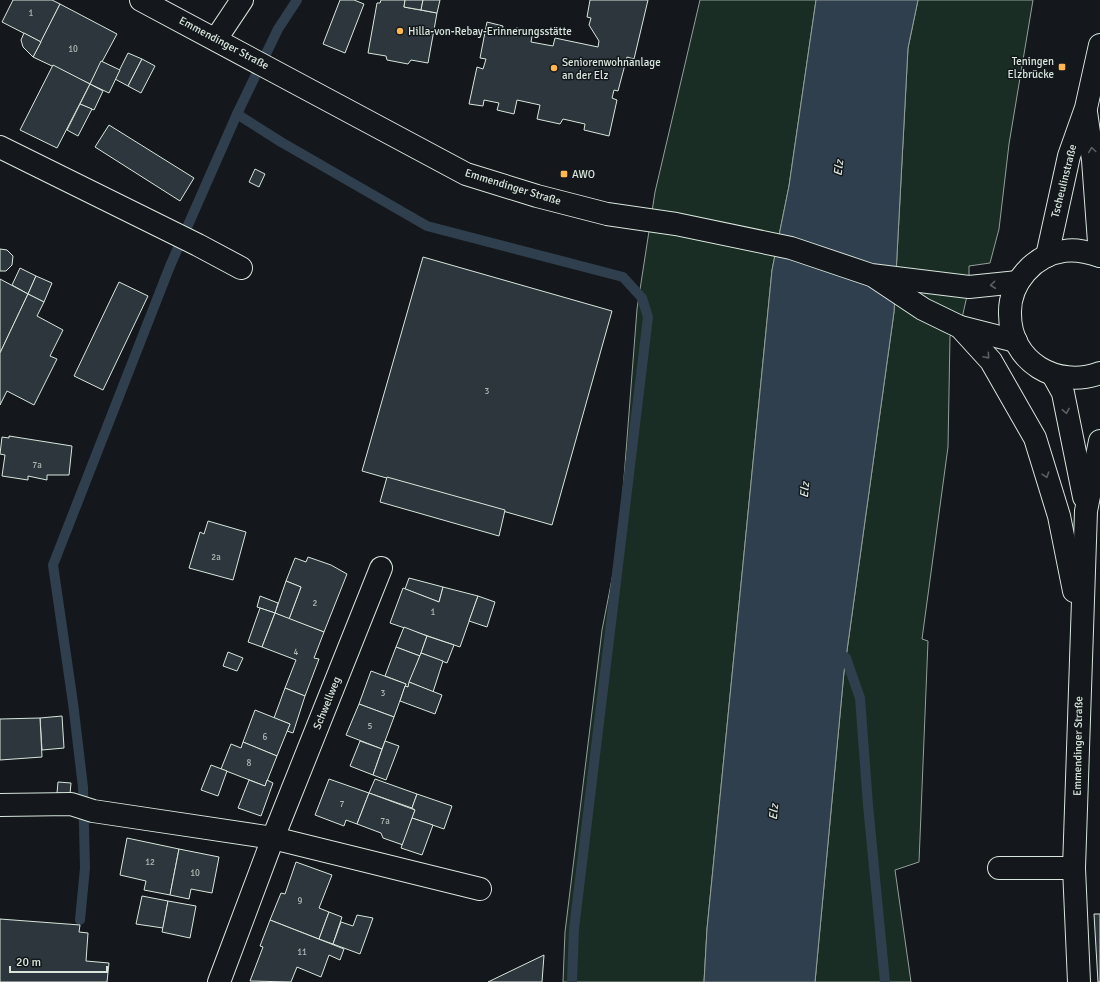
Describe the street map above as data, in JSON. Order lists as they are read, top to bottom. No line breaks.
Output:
{"streets":{"street":["Emmendinger Straße","Tscheulinstraße","Schwellweg"]},"water":["Elz"],"places":{"other":["Hilla-von-Rebay-Erinnerungsstätte","Seniorenwohnanlage an der Elz"],"transit":["Teningen Elzbrücke","AWO"]},"house_numbers":["1","10","3","7a","2a","2","1","4","3","5","6","8","7","7a","12","10","9","11"],"scale_bar":"20 m"}
